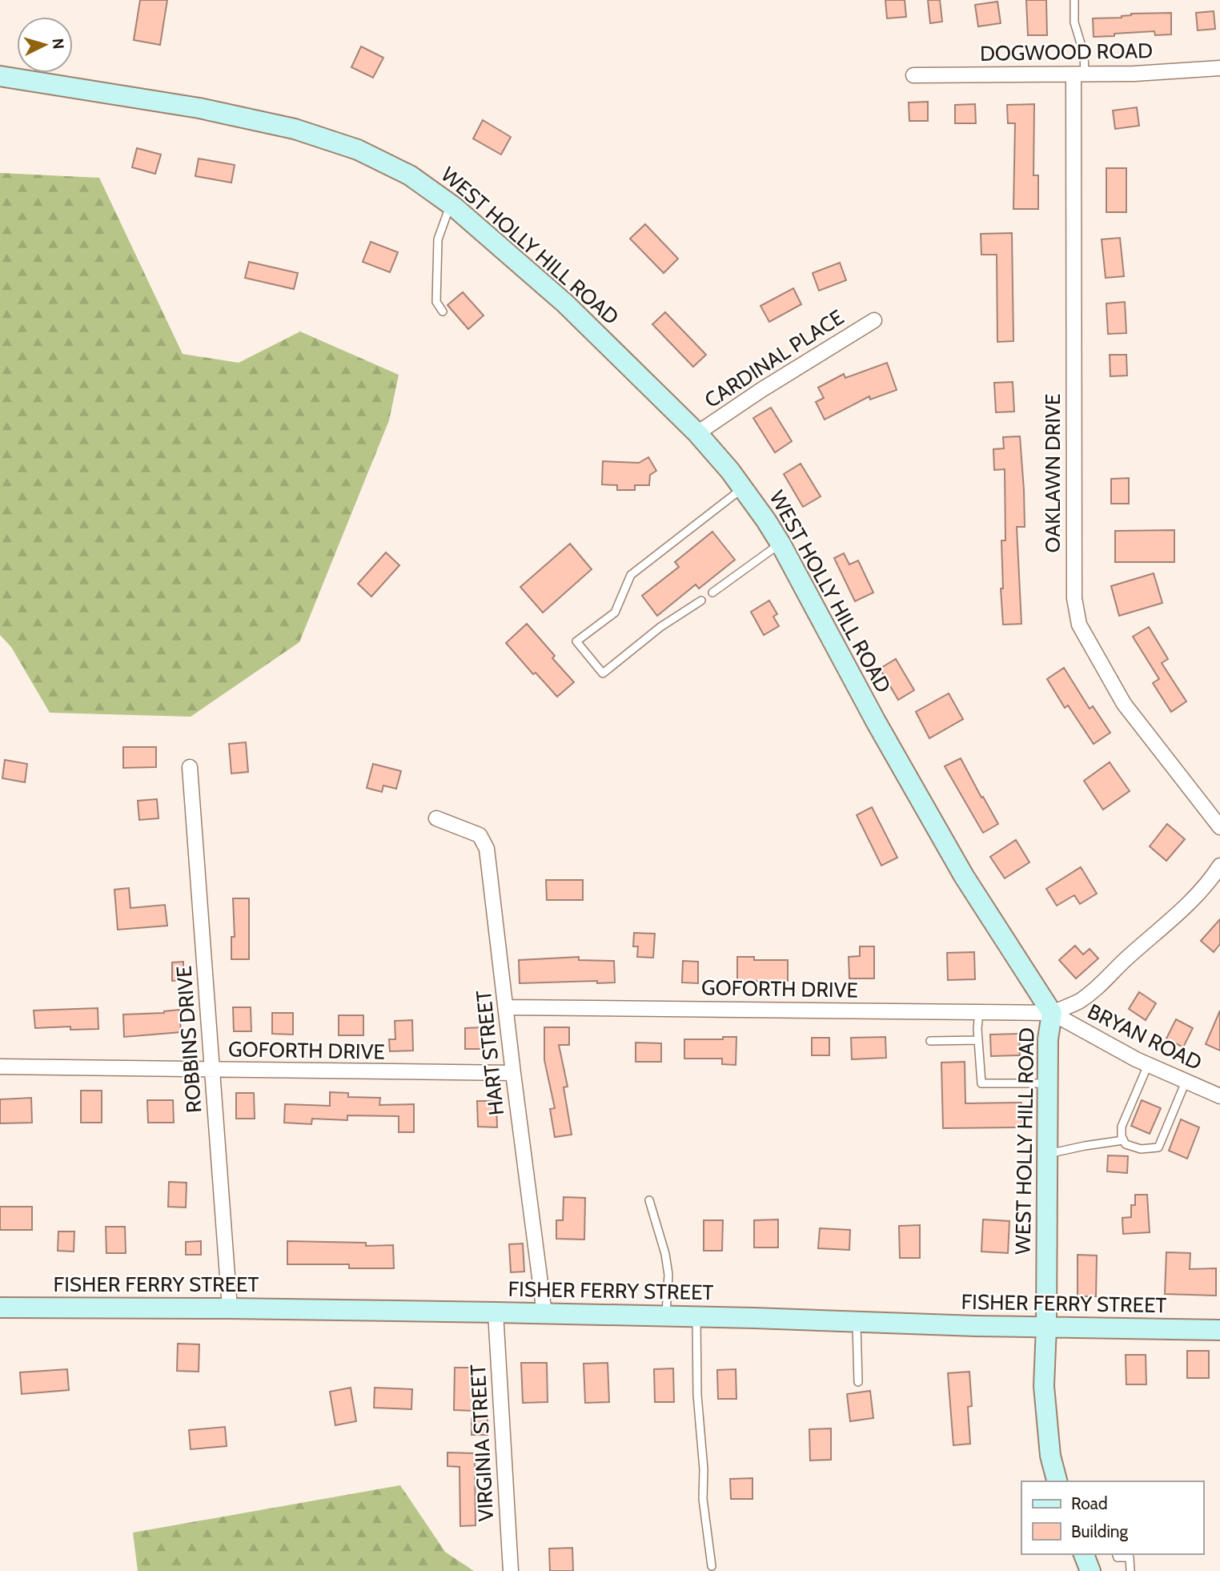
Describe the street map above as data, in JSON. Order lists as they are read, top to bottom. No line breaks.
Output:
{"streets":{"street":["DOGWOOD ROAD","WEST HOLLY HILL ROAD","CARDINAL PLACE","OAKLAWN DRIVE","GOFORTH DRIVE","BRYAN ROAD","ROBBINS DRIVE","HART STREET","FISHER FERRY STREET","VIRGINIA STREET"]},"crossings":[["DOGWOOD ROAD","OAKLAWN DRIVE"],["WEST HOLLY HILL ROAD","CARDINAL PLACE"],["WEST HOLLY HILL ROAD","GOFORTH DRIVE"],["WEST HOLLY HILL ROAD","BRYAN ROAD"],["WEST HOLLY HILL ROAD","FISHER FERRY STREET"],["GOFORTH DRIVE","BRYAN ROAD"],["GOFORTH DRIVE","ROBBINS DRIVE"],["GOFORTH DRIVE","HART STREET"],["ROBBINS DRIVE","FISHER FERRY STREET"],["HART STREET","FISHER FERRY STREET"],["FISHER FERRY STREET","VIRGINIA STREET"]],"legend":["Road","Building"],"north":"right"}
